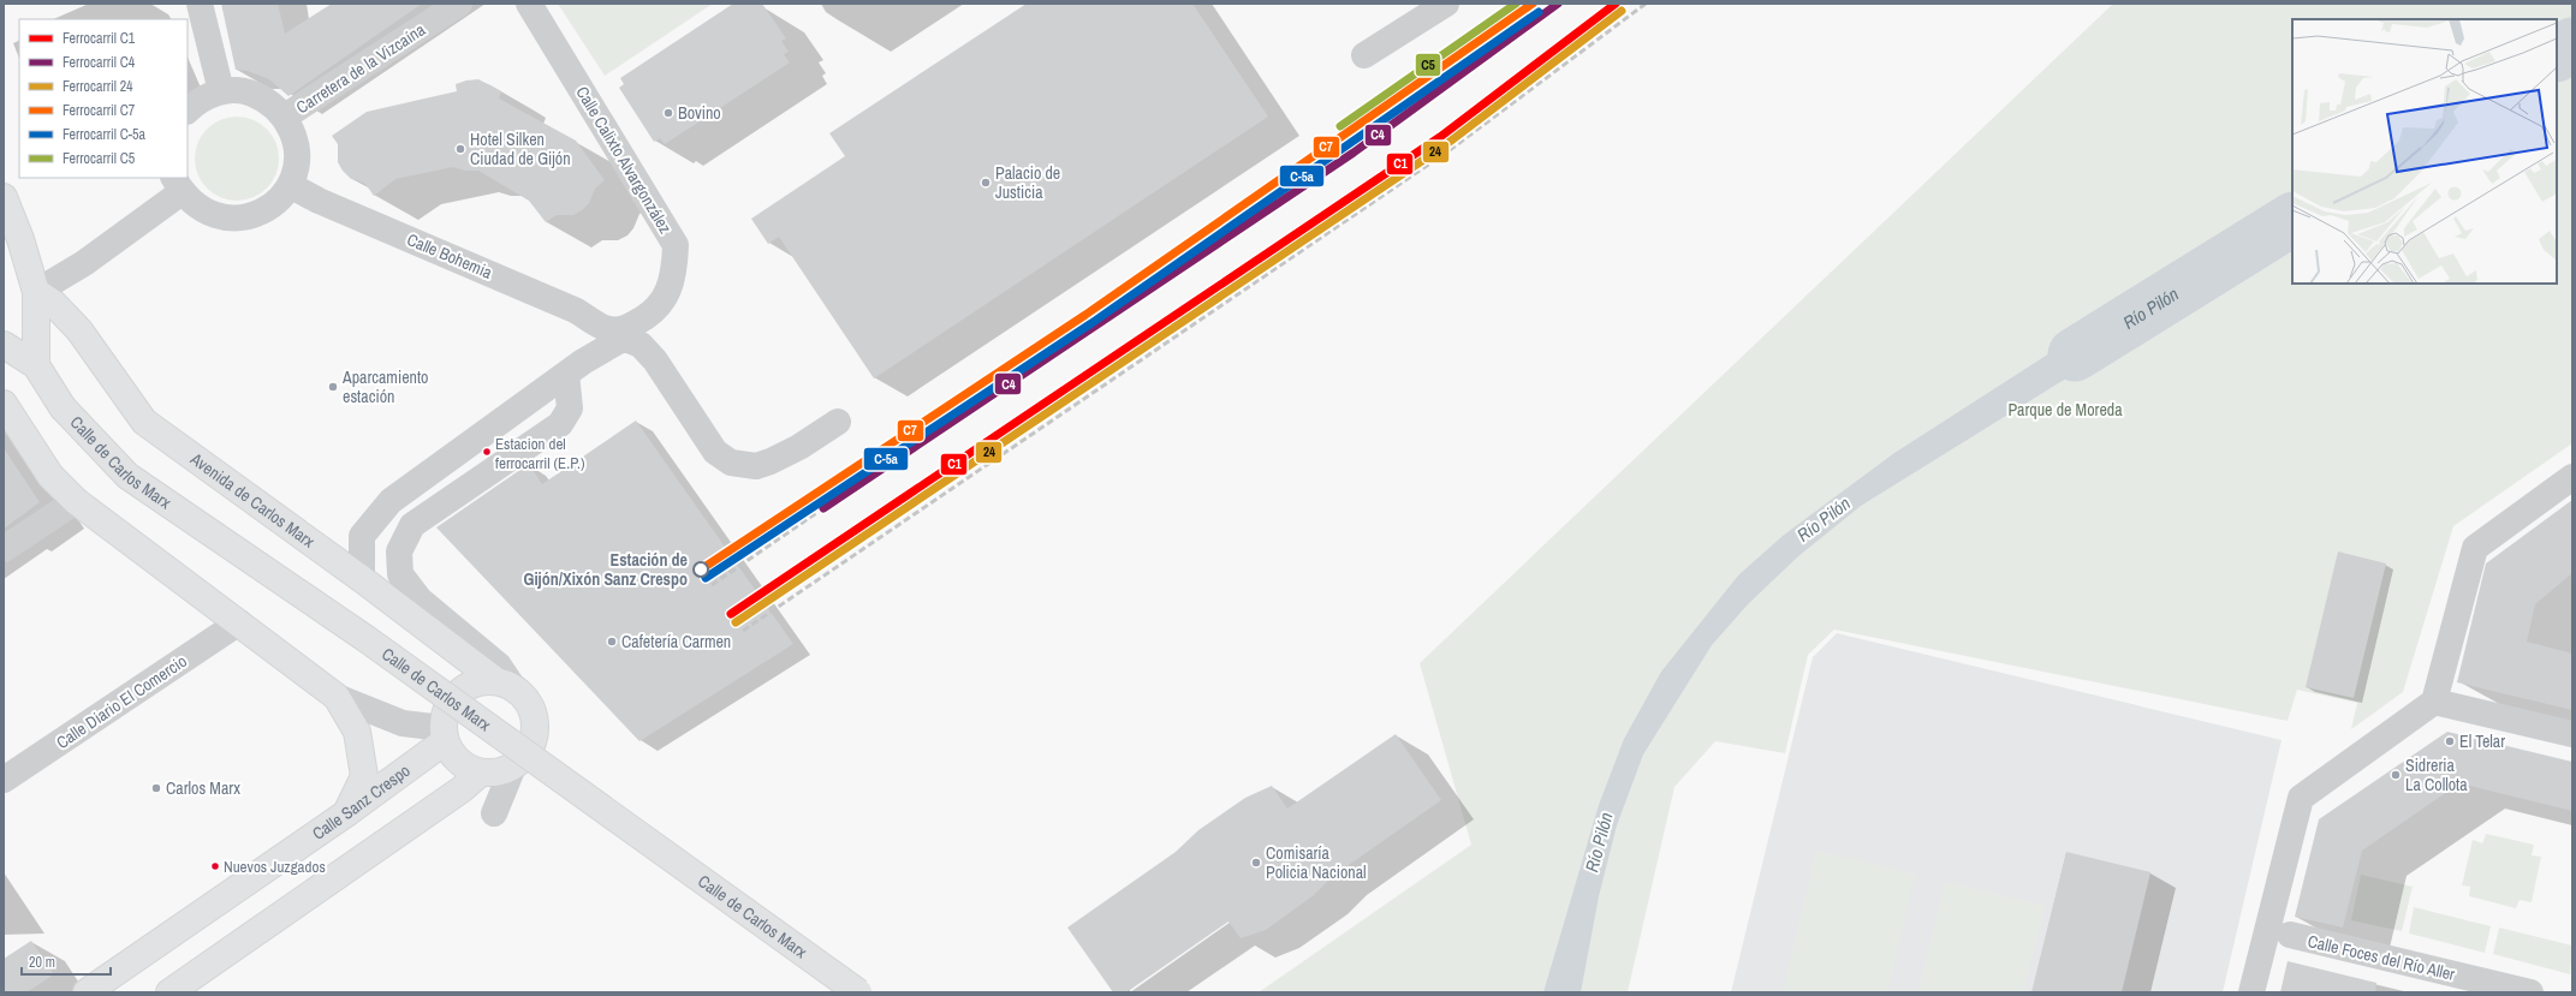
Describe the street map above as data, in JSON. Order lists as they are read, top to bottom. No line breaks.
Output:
{"streets":{"main road":["Calle de Carlos Marx","Avenida de Carlos Marx","Calle Sanz Crespo"],"street":["Carretera de la Vizcaína","Calle Calixto Alvargonzález","Calle Bohemia","Calle Diario El Comercio","Calle Foces del Río Aller"]},"crossings":[["Calle Calixto Alvargonzález","Calle Bohemia"],["Avenida de Carlos Marx","Calle Sanz Crespo"]],"water":["Río Pilón"],"parks":["Parque de Moreda"],"places":["Bovino","Hotel Silken Ciudad de Gijón","Palacio de Justicia","Aparcamiento estación","Estacion del ferrocarril (E.P.)","Estación de Gijón/Xixón Sanz Crespo","Cafetería Carmen","El Telar","Sidreria La Collota","Carlos Marx","Comisaría Policia Nacional","Nuevos Juzgados"],"lines":["rail line C1","rail line C4","rail line C7","rail line C5","rail line 24","rail line C-5a"],"legend":["Ferrocarril C1","Ferrocarril C4","Ferrocarril 24","Ferrocarril C7","Ferrocarril C-5a","Ferrocarril C5"],"scale_bar":"20 m"}
